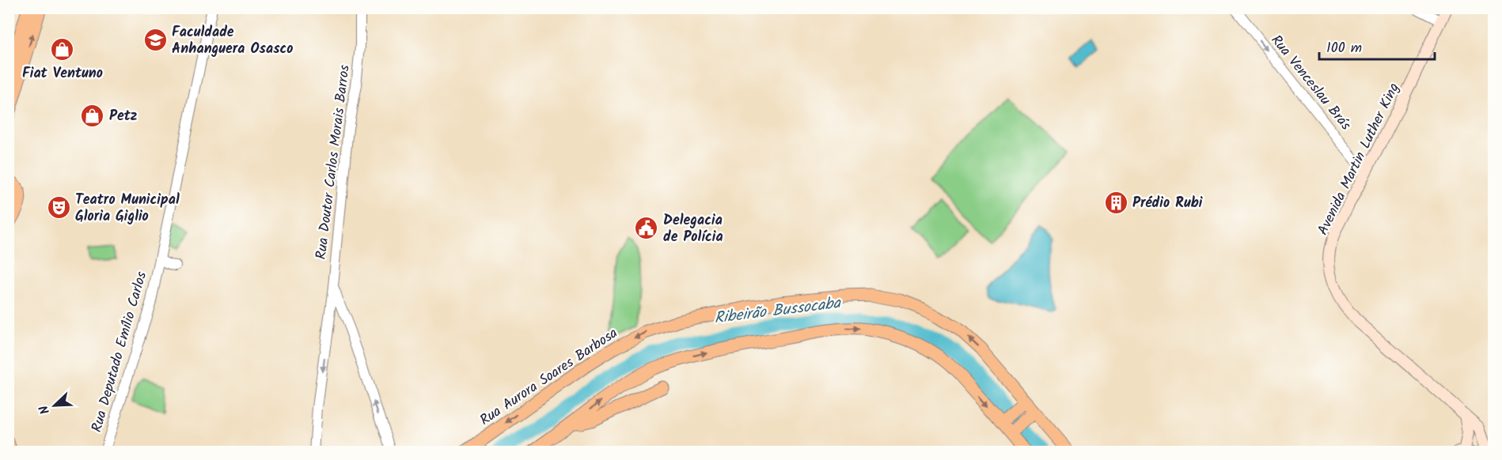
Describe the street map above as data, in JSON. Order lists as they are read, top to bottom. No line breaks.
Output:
{"streets":{"main road":["Avenida Martin Luther King","Rua Aurora Soares Barbosa"],"street":["Rua Venceslau Brás","Rua Doutor Carlos Morais Barros","Rua Deputado Emílio Carlos"]},"crossings":[["Rua Venceslau Brás","Avenida Martin Luther King"]],"one_way":["Rua Venceslau Brás","Rua Aurora Soares Barbosa"],"water":["Ribeirão Bussocaba"],"places":{"school or university":["Faculdade Anhanguera Osasco"],"shop":["Fiat Ventuno","Petz"],"building":["Prédio Rubi"],"theatre":["Teatro Municipal Gloria Giglio"],"public building":["Delegacia de Polícia"]},"scale_bar":"100 m","north":"bottom left"}
